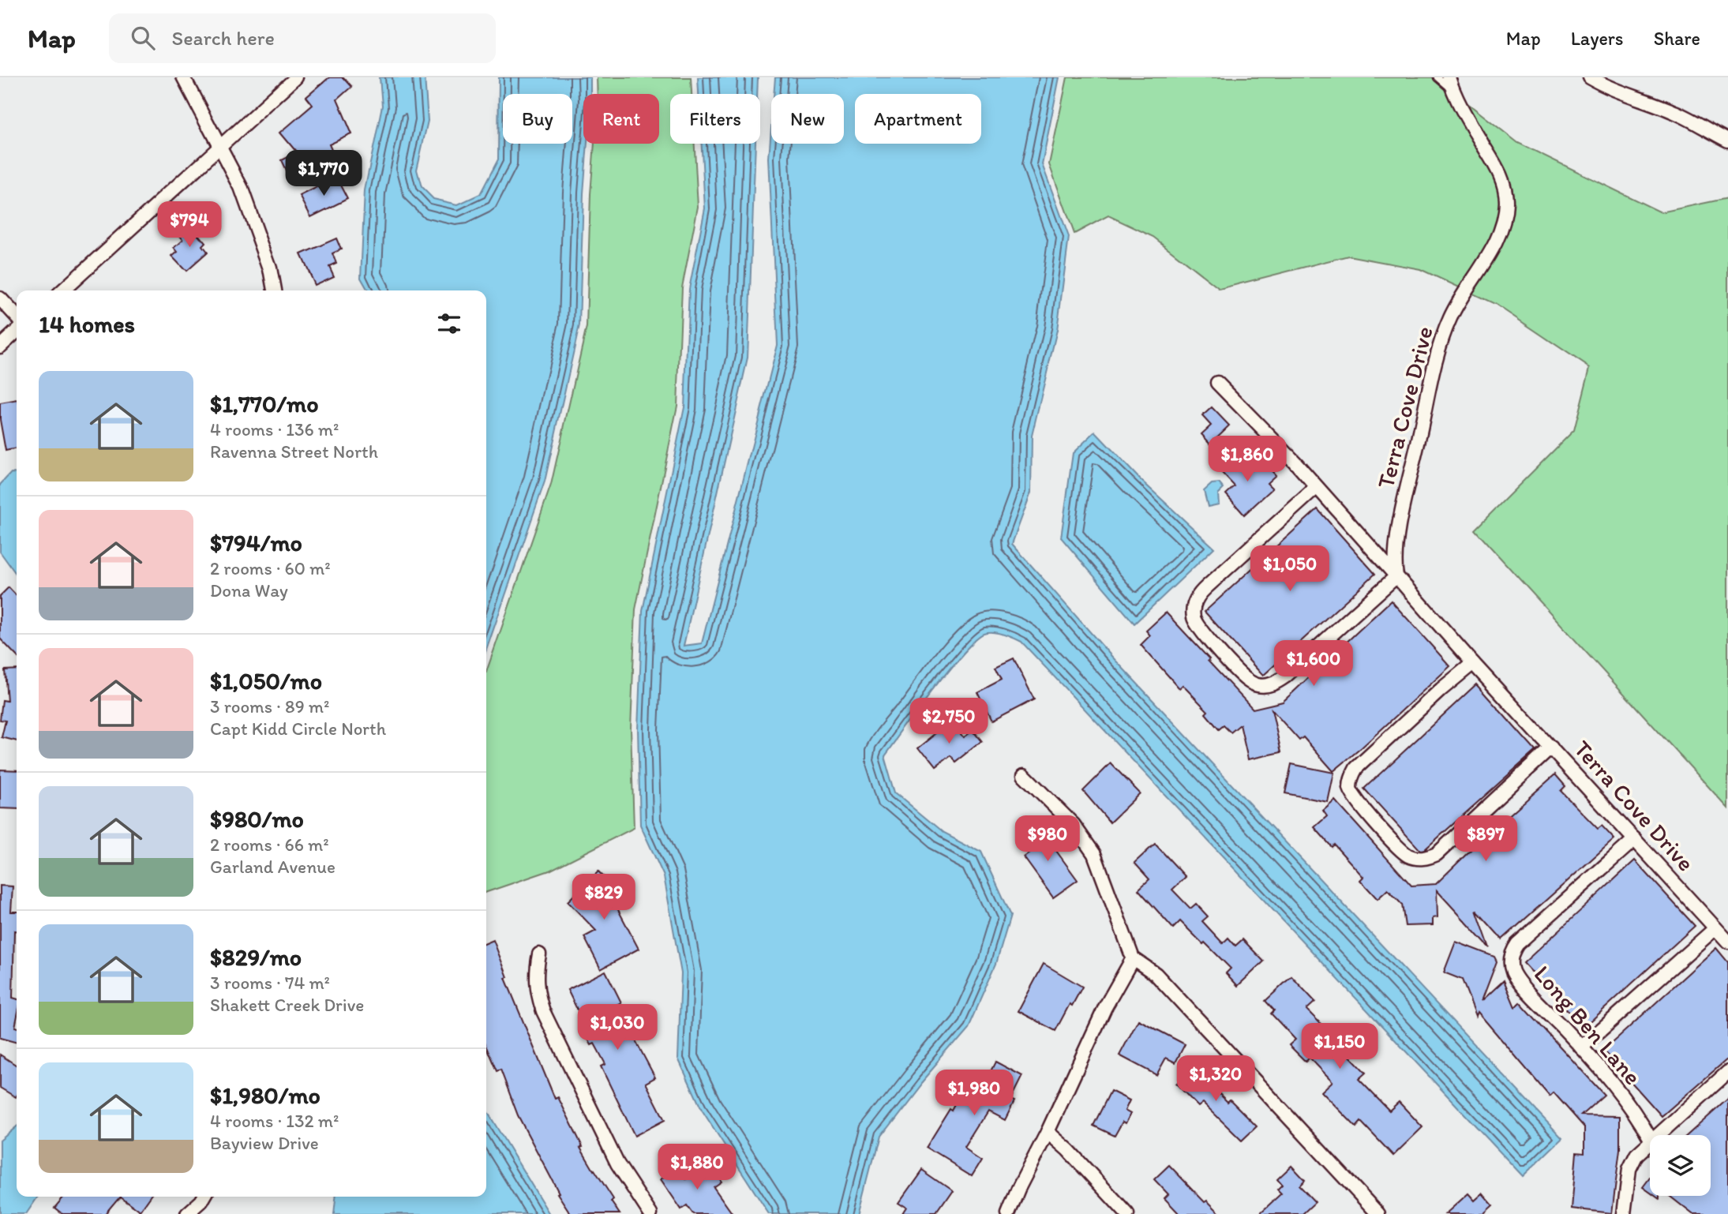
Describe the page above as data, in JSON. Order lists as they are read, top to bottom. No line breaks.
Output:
{"streets":{"street":["Terra Cove Drive","Long Ben Lane"]},"crossings":[["Terra Cove Drive","Long Ben Lane"]],"page":{"header":"Map","search":"Search here","nav":["Map","Layers","Share"],"chip":["Buy","Rent","Filters","New","Apartment"],"price":["$1,770","$794","$1,860","$1,050","$1,600","$2,750","$980","$897","$829","$1,030","$1,150","$1,320","$1,980","$1,880"],"heading":"14 homes","list":[{"name":"$1,770/mo","note":"4 rooms · 136 m² · Ravenna Street North"},{"name":"$794/mo","note":"2 rooms · 60 m² · Dona Way"},{"name":"$1,050/mo","note":"3 rooms · 89 m² · Capt Kidd Circle North"},{"name":"$980/mo","note":"2 rooms · 66 m² · Garland Avenue"},{"name":"$829/mo","note":"3 rooms · 74 m² · Shakett Creek Drive"},{"name":"$1,980/mo","note":"4 rooms · 132 m² · Bayview Drive"}]}}
